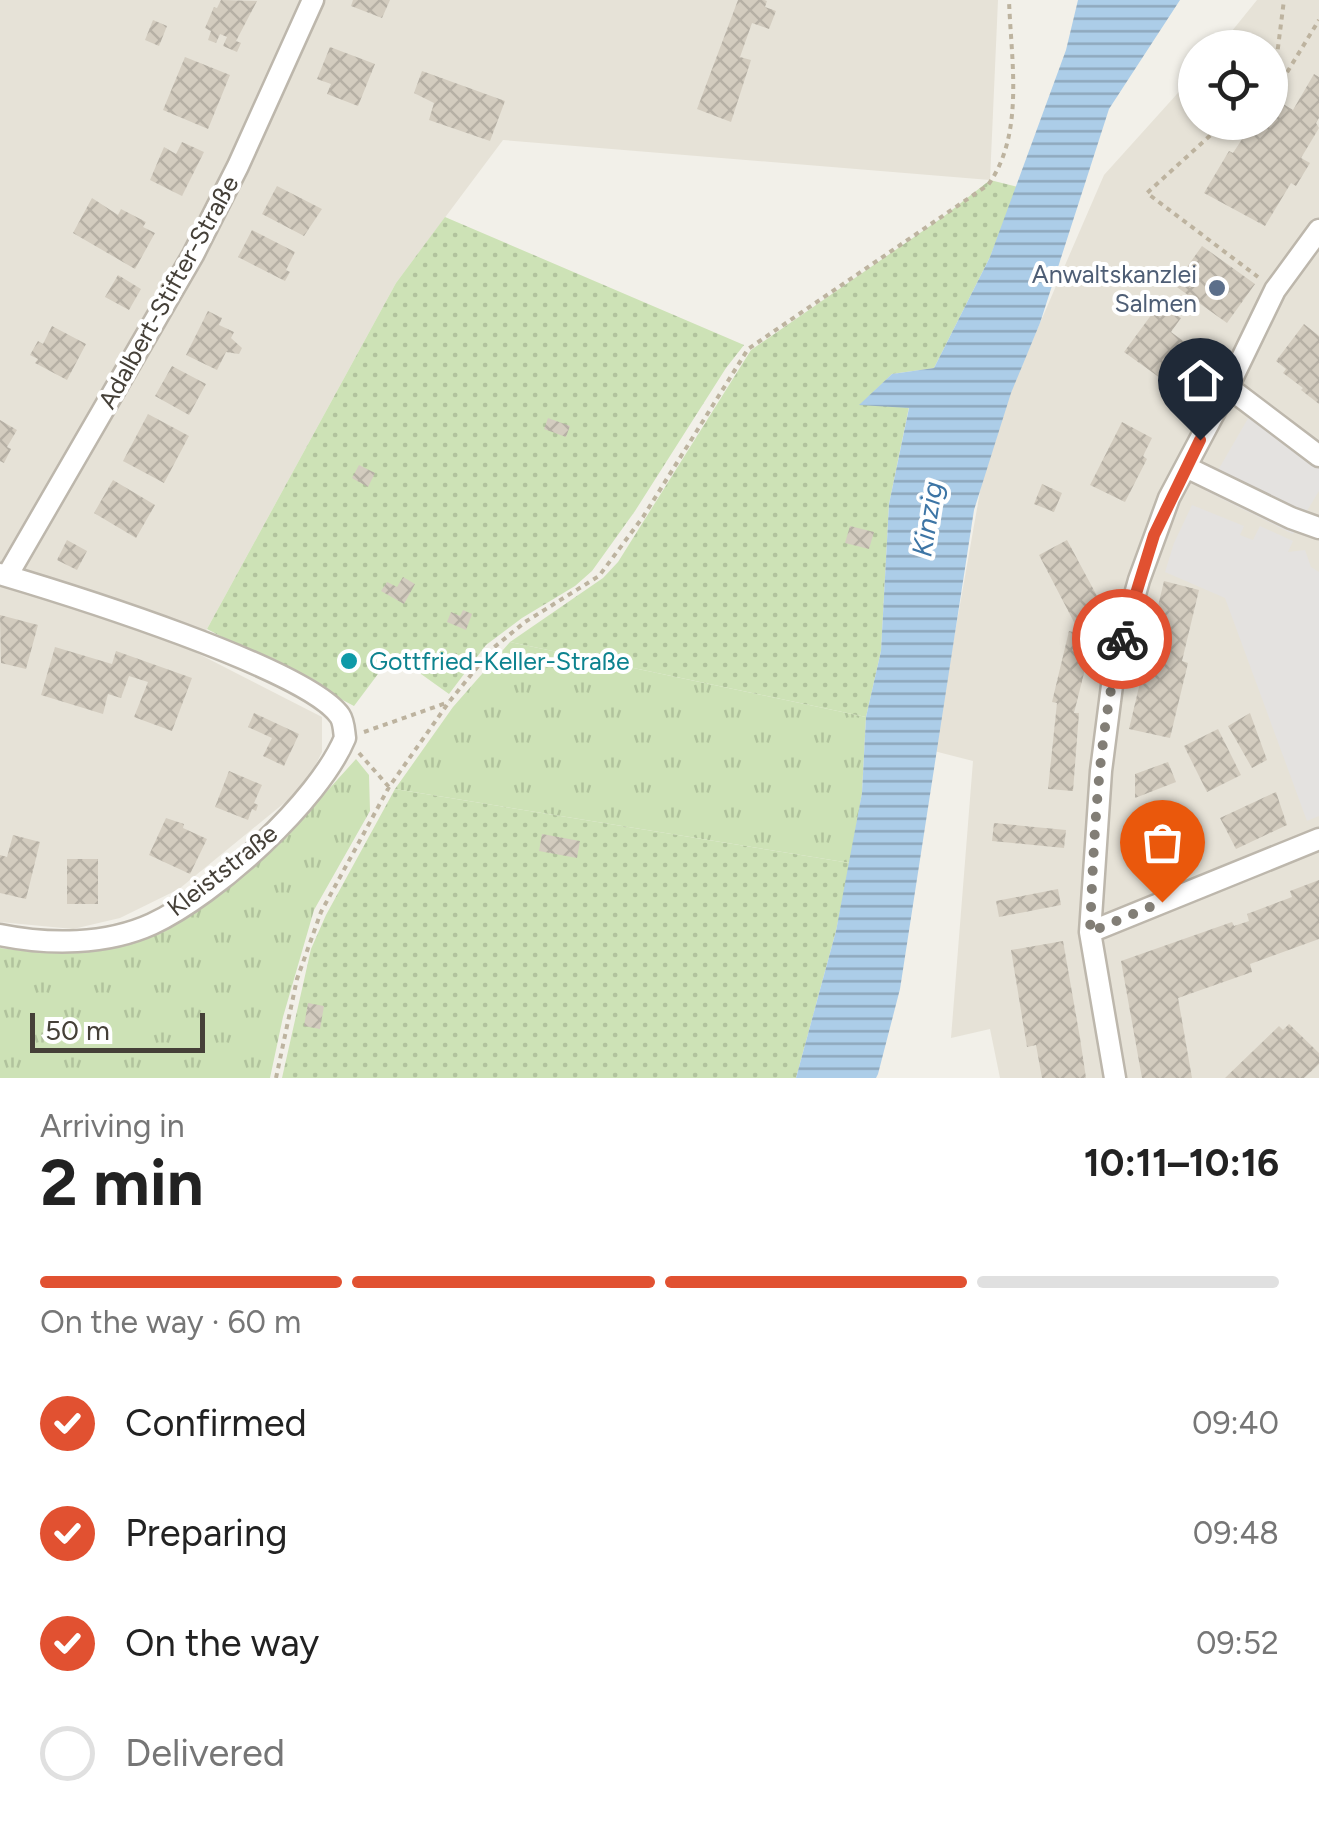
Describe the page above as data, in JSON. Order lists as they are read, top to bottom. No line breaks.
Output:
{"streets":{"street":["Adalbert-Stifter-Straße","Kleiststraße"]},"water":["Kinzig"],"places":["Anwaltskanzlei Salmen","Gottfried-Keller-Straße"],"scale_bar":"50 m","page":{"scale":"50 m","heading":["2 min","Arriving in","10:11–10:16"],"bar":"On the way · 60 m","list":[["Confirmed","09:40"],["Preparing","09:48"],["On the way","09:52"],"Delivered"]}}
